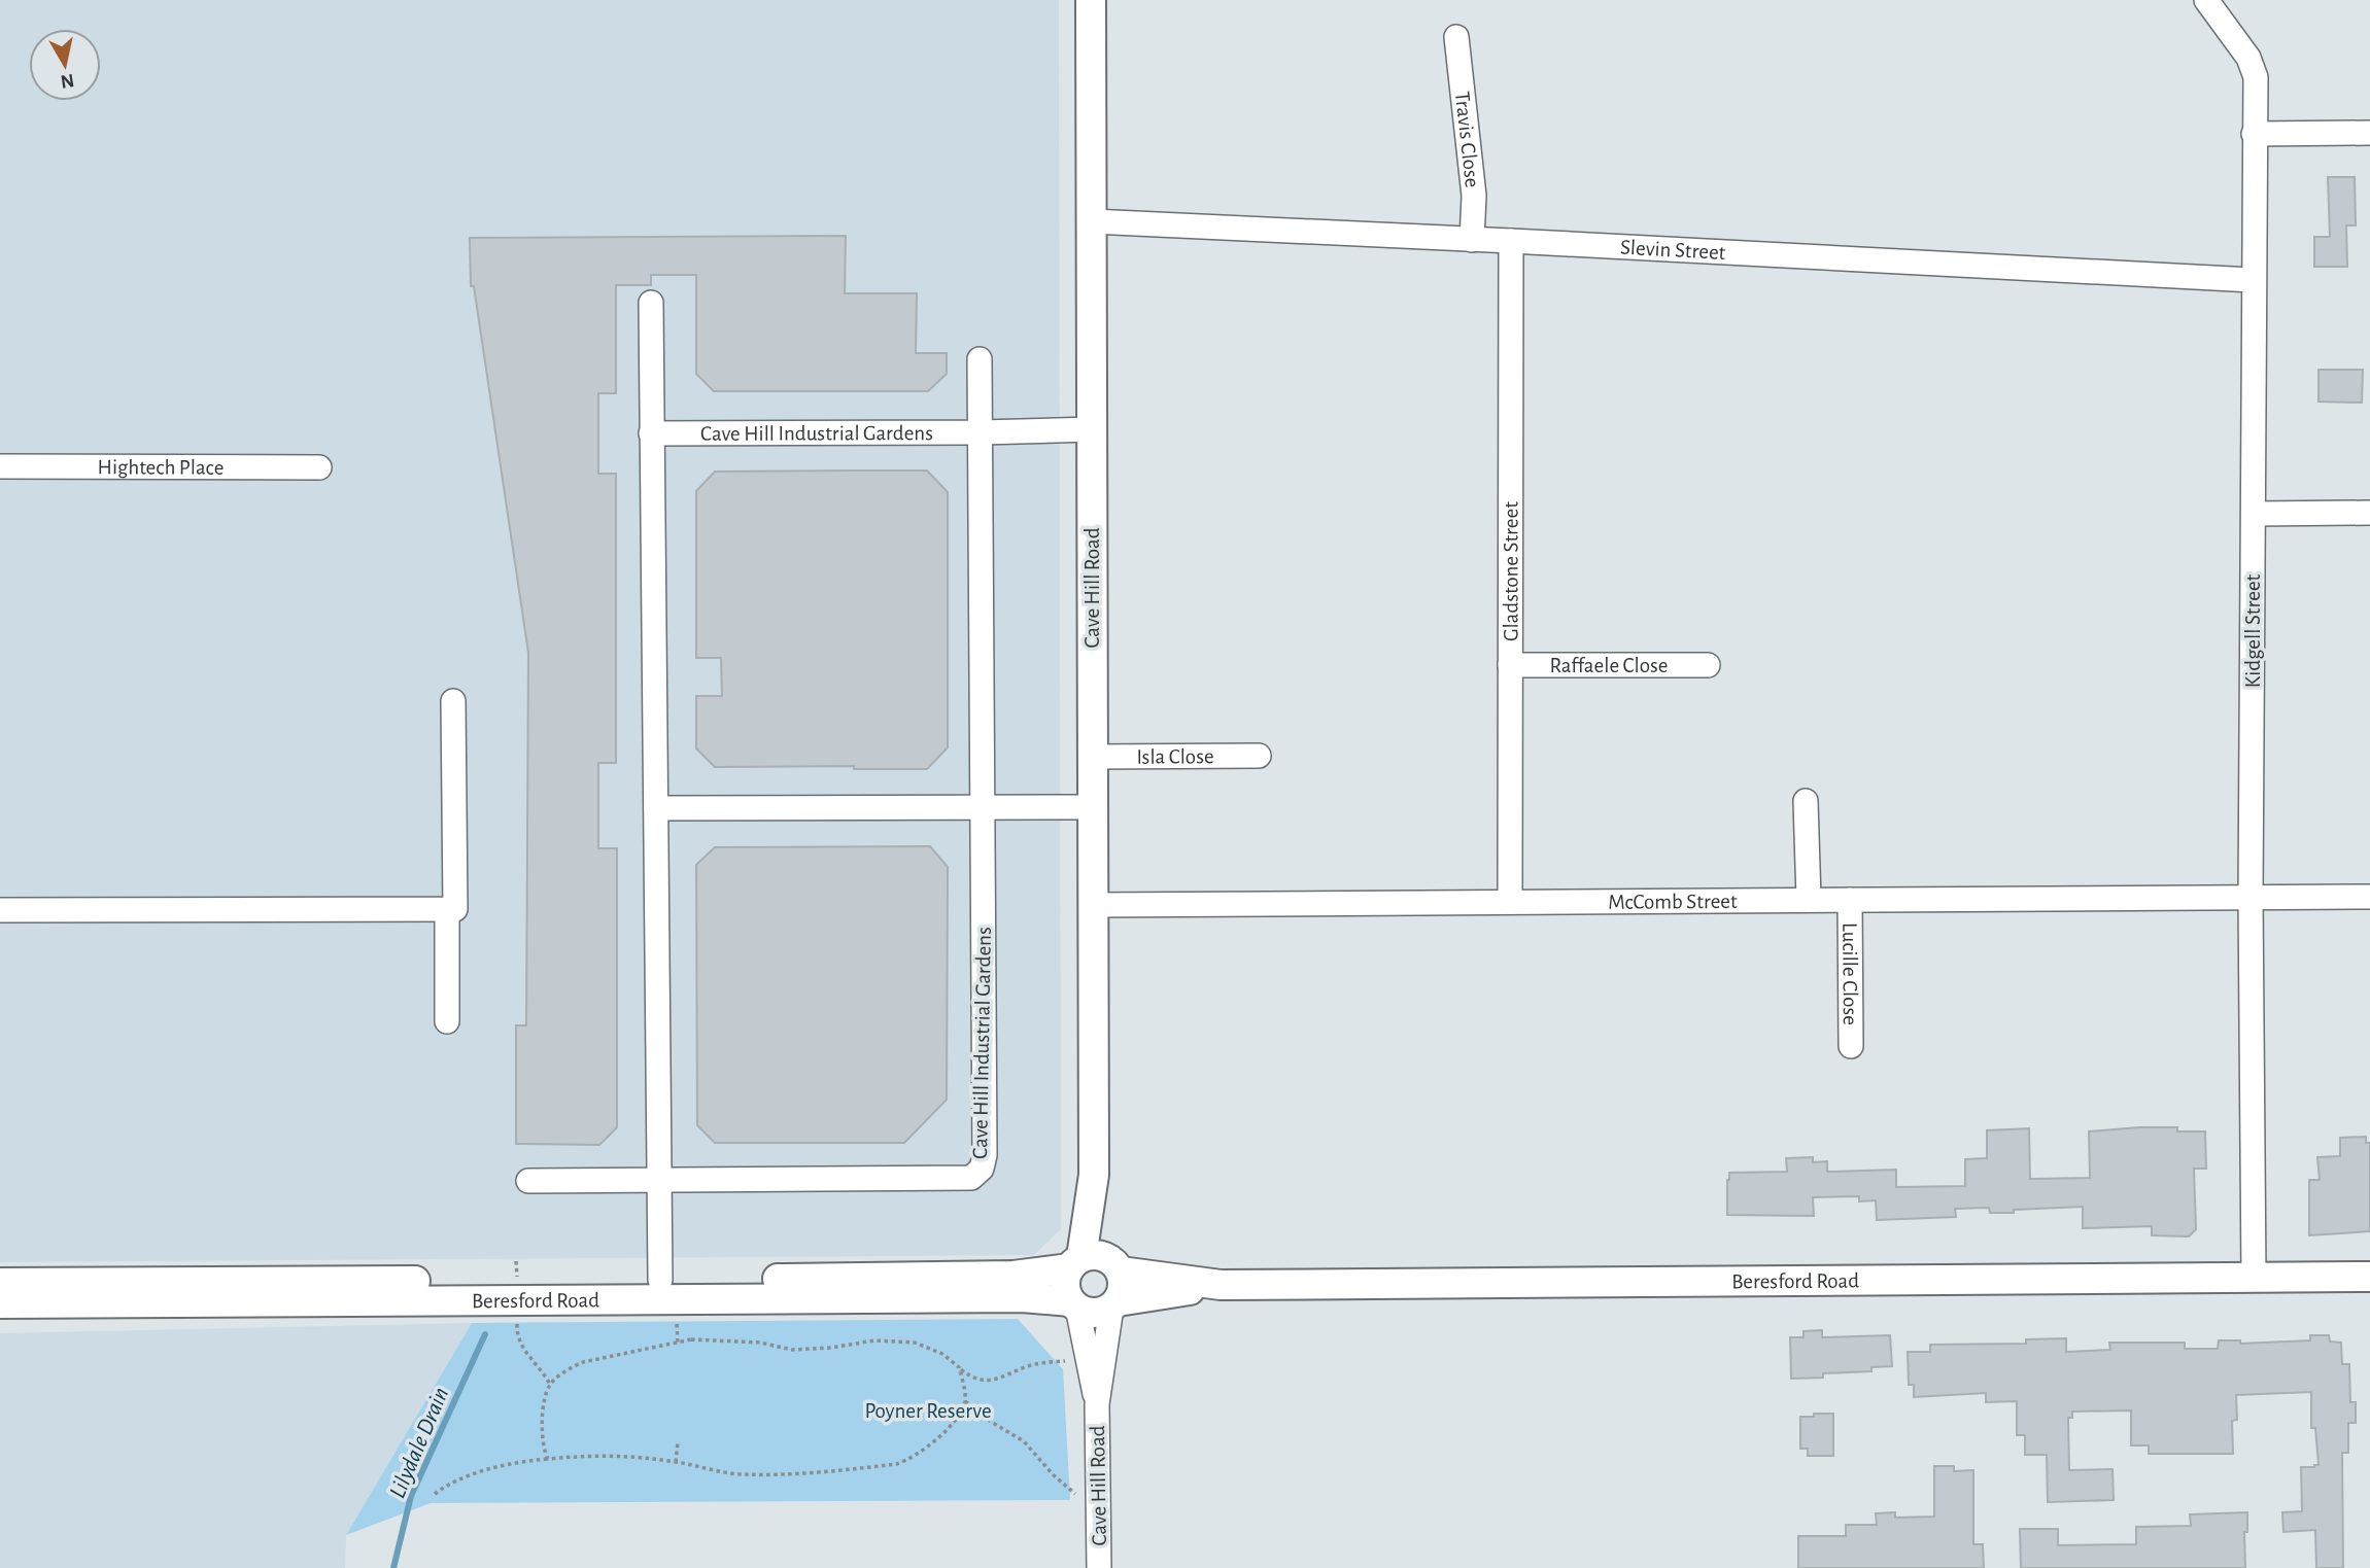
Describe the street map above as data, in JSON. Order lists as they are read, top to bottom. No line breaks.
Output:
{"streets":{"main road":["Cave Hill Road","Beresford Road"],"street":["Travis Close","Slevin Street","Cave Hill Industrial Gardens","Hightech Place","Gladstone Street","Kidgell Street","Raffaele Close","Isla Close","McComb Street","Lucille Close"]},"crossings":[["Travis Close","Slevin Street"],["Slevin Street","Gladstone Street"],["Slevin Street","Cave Hill Road"],["Slevin Street","Kidgell Street"],["Cave Hill Industrial Gardens","Cave Hill Road"],["Gladstone Street","Raffaele Close"],["Gladstone Street","McComb Street"],["Cave Hill Road","Isla Close"],["Cave Hill Road","McComb Street"],["Cave Hill Road","Beresford Road"],["Kidgell Street","McComb Street"],["Kidgell Street","Beresford Road"],["McComb Street","Lucille Close"]],"water":["Lilydale Drain"],"parks":["Poyner Reserve"],"north":"bottom"}
